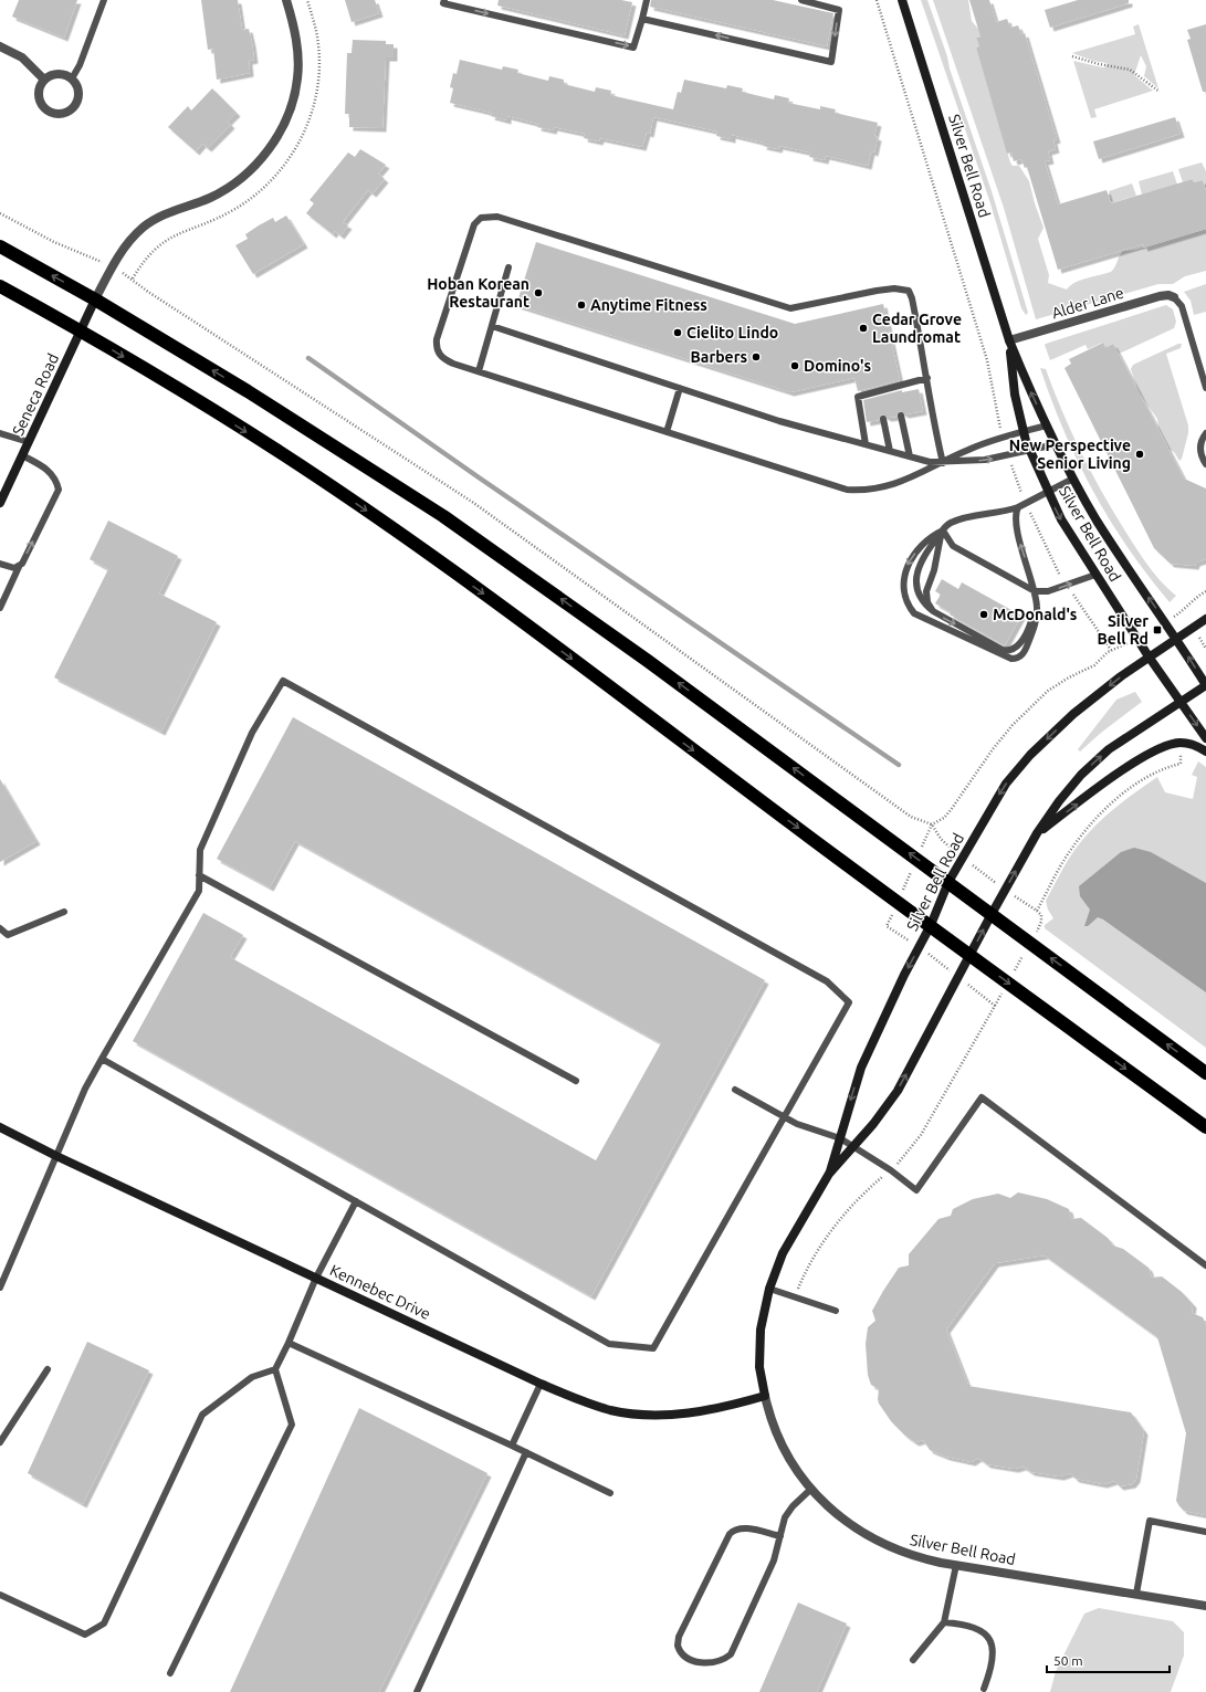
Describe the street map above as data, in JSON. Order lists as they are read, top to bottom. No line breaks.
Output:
{"streets":{"street":["Silver Bell Road","Alder Lane","Seneca Road","Kennebec Drive"]},"crossings":[["Silver Bell Road","Alder Lane"],["Silver Bell Road","Kennebec Drive"]],"places":{"other":["Hoban Korean Restaurant","Anytime Fitness","Cedar Grove Laundromat","Cielito Lindo","Barbers","Domino's","New Perspective Senior Living","McDonald's"],"transit":["Silver Bell Rd"]},"scale_bar":"50 m"}
